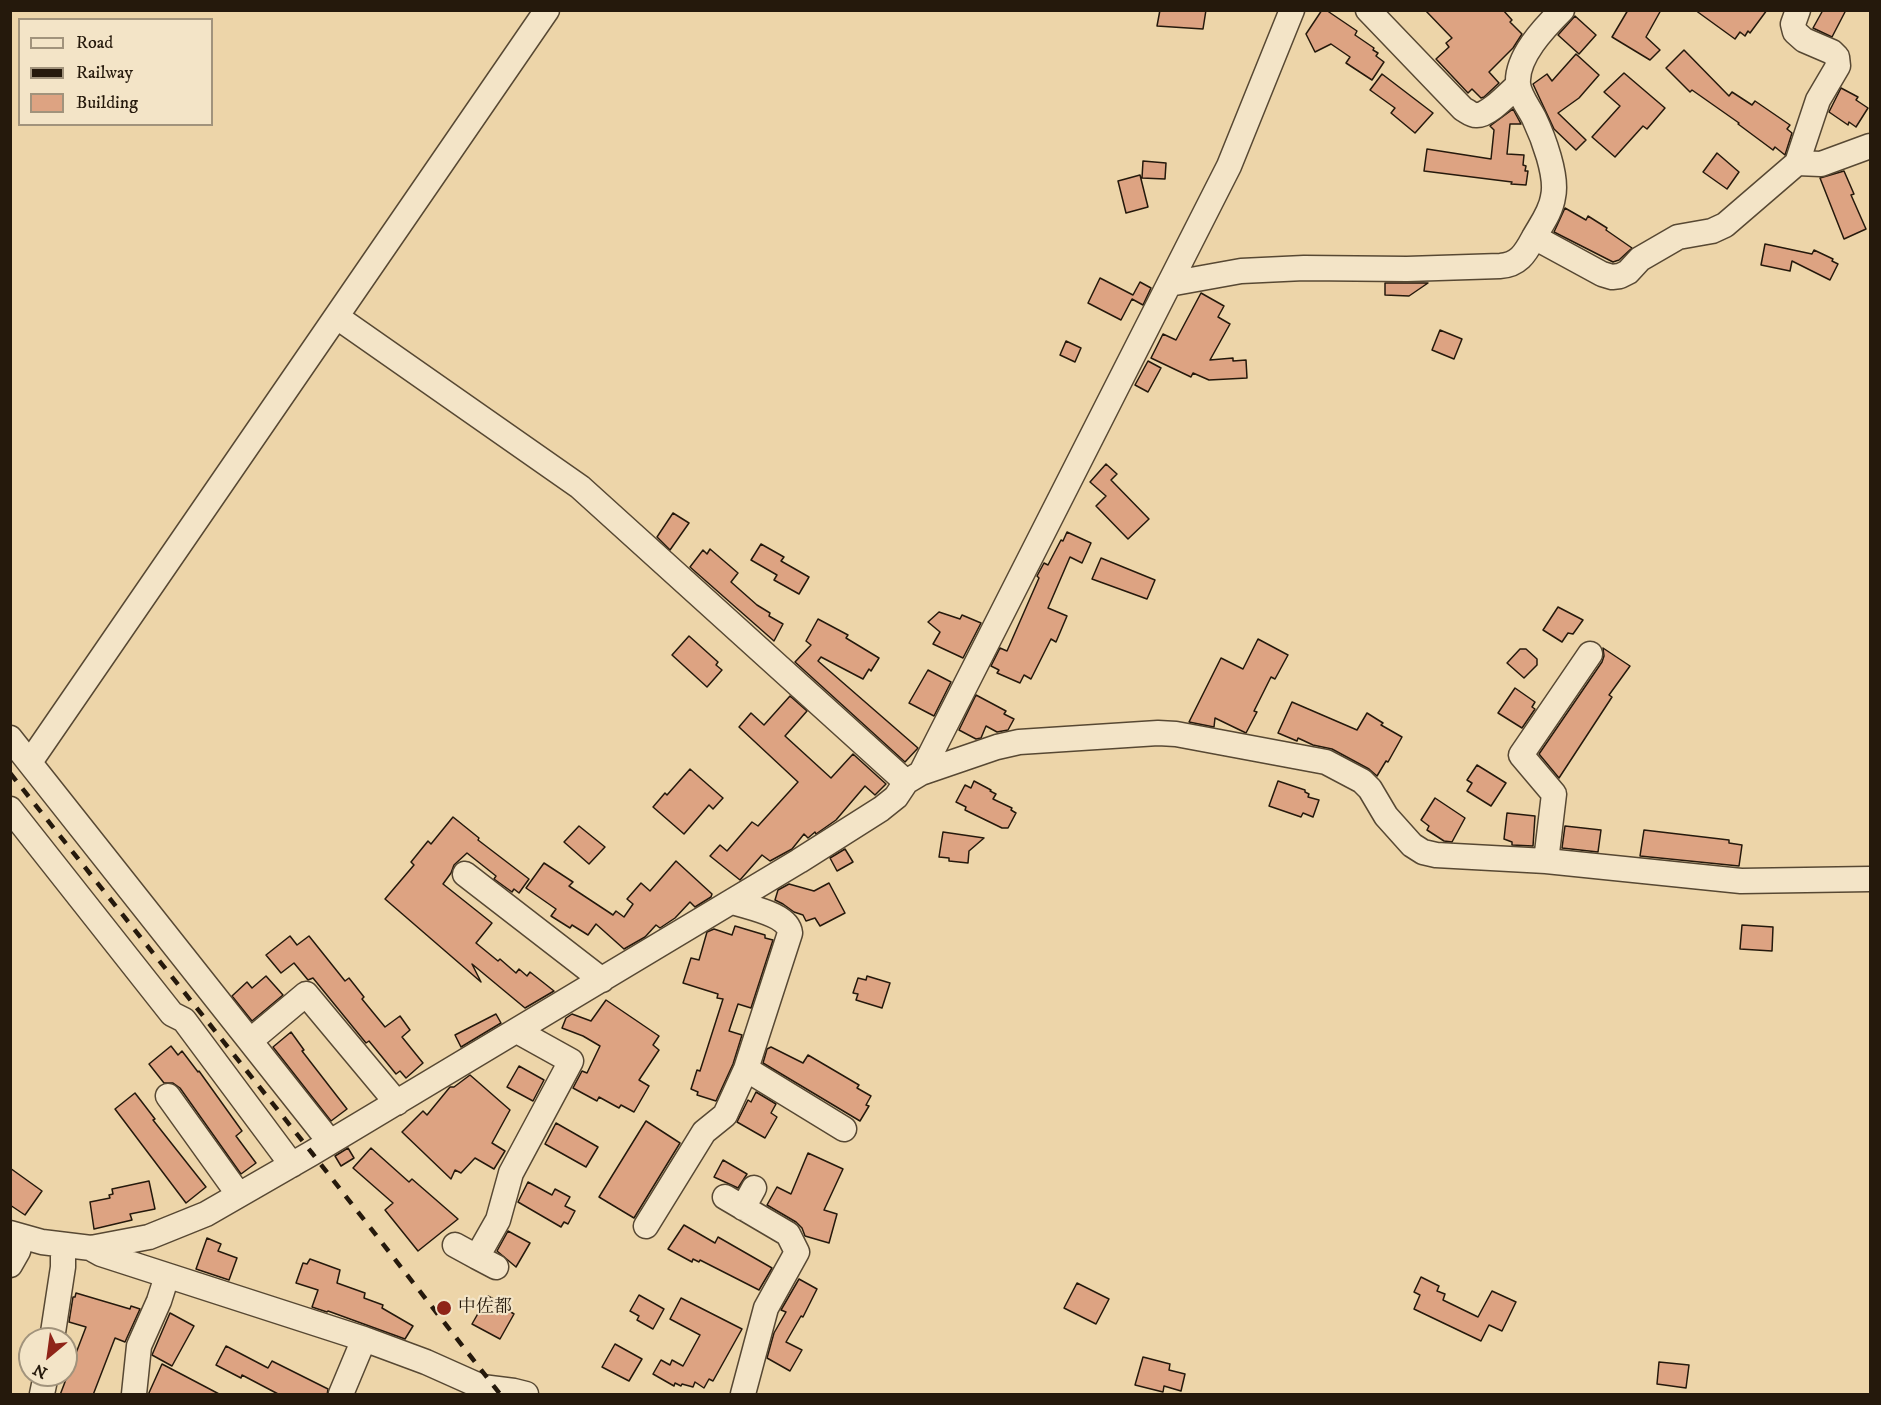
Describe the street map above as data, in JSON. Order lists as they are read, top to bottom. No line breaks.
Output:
{"places":["中佐都"],"legend":["Road","Railway","Building"],"north":"bottom left"}
